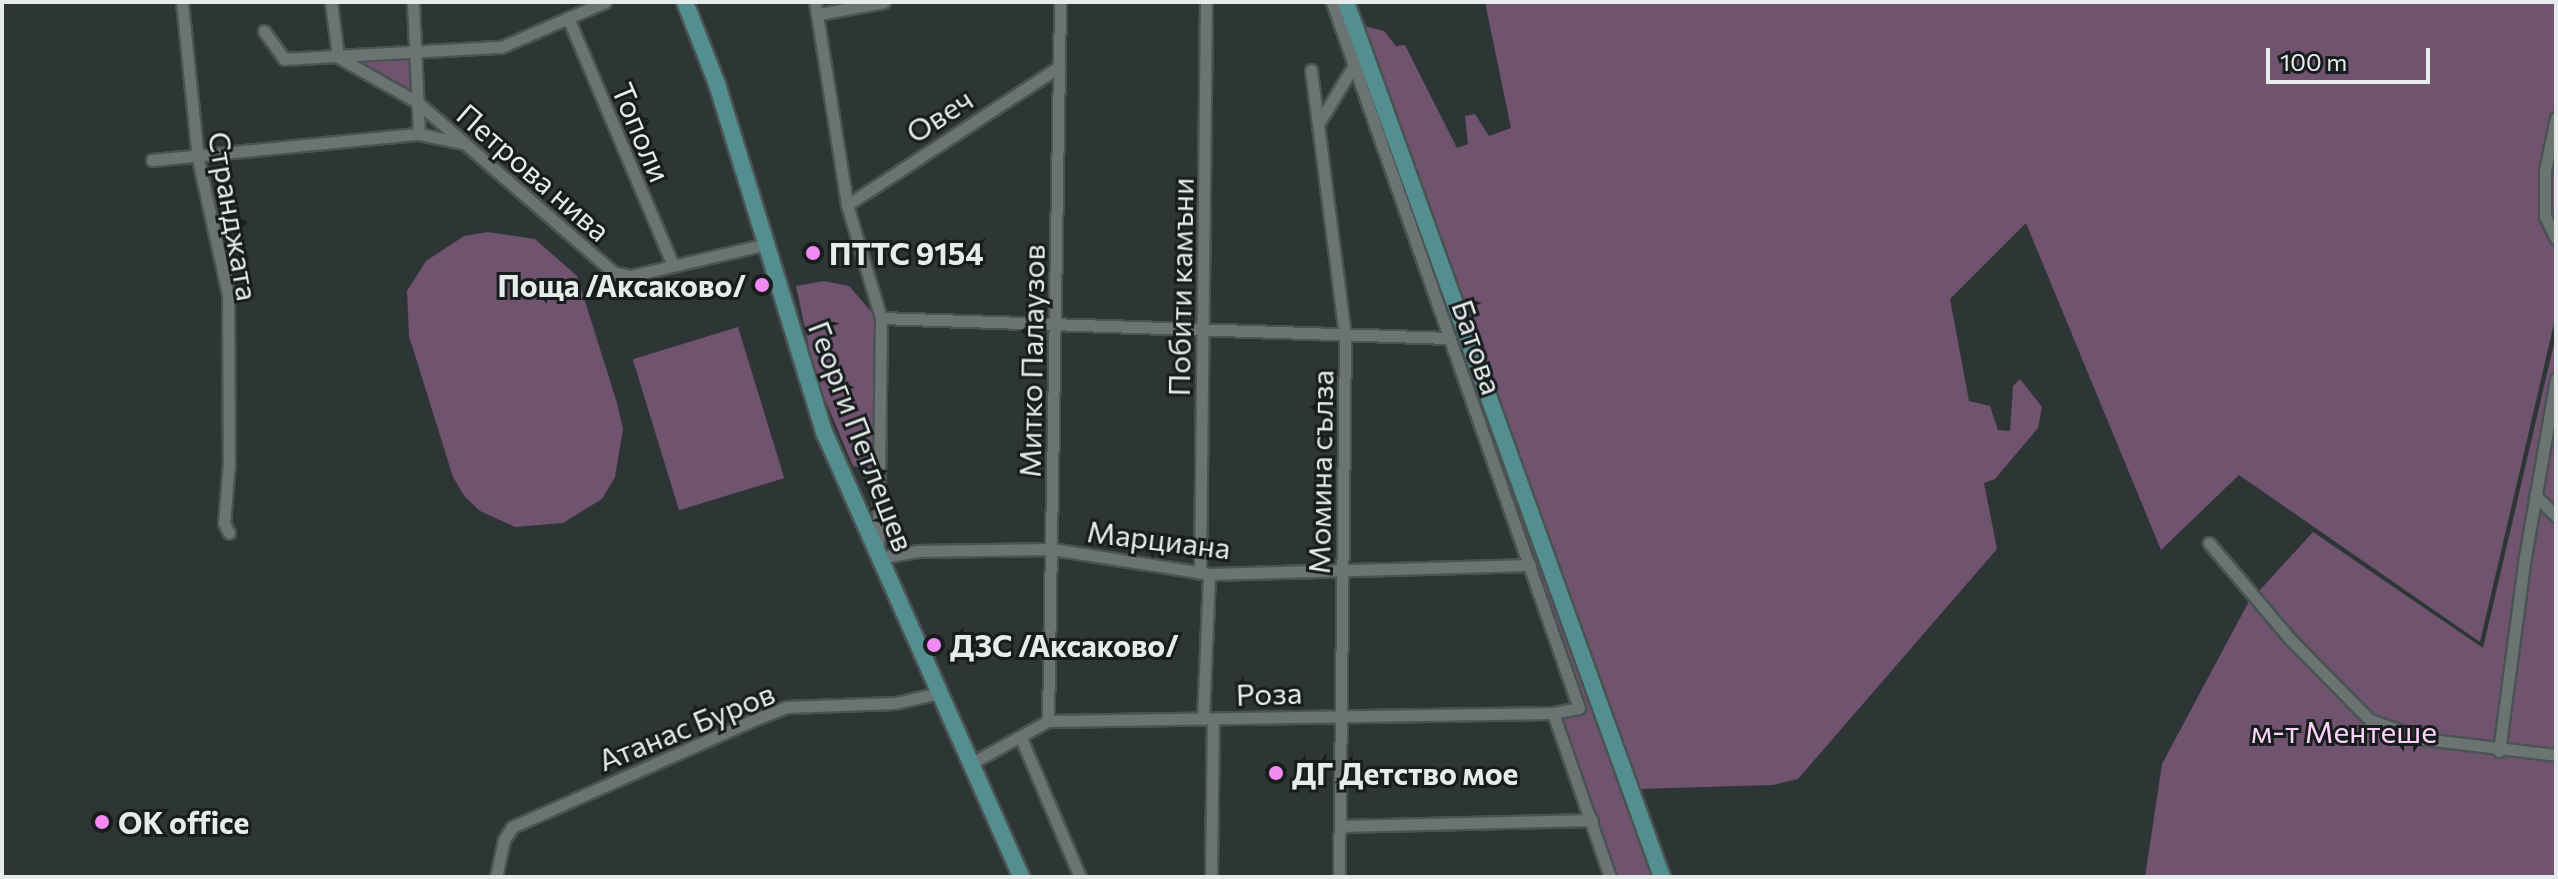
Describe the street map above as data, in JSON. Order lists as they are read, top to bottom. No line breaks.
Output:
{"streets":{"main road":["Георги Петлешев"],"street":["Овеч","Тополи","Петрова нива","Странджата","Побити камъни","Батова","Митко Палаузов","Момина сълза","Марциана","Роза","Атанас Буров"]},"crossings":[["Овеч","Митко Палаузов"],["Тополи","Петрова нива"],["Петрова нива","Георги Петлешев"],["Побити камъни","Марциана"],["Побити камъни","Роза"],["Батова","Марциана"],["Батова","Роза"],["Митко Палаузов","Марциана"],["Митко Палаузов","Роза"],["Георги Петлешев","Марциана"],["Георги Петлешев","Атанас Буров"],["Момина сълза","Марциана"],["Момина сълза","Роза"]],"parks":["м-т Ментeше"],"places":["ПТТС 9154","Поща /Аксаково/","ДЗС /Аксаково/","ДГ Детство мое","OK office"],"scale_bar":"100 m"}
